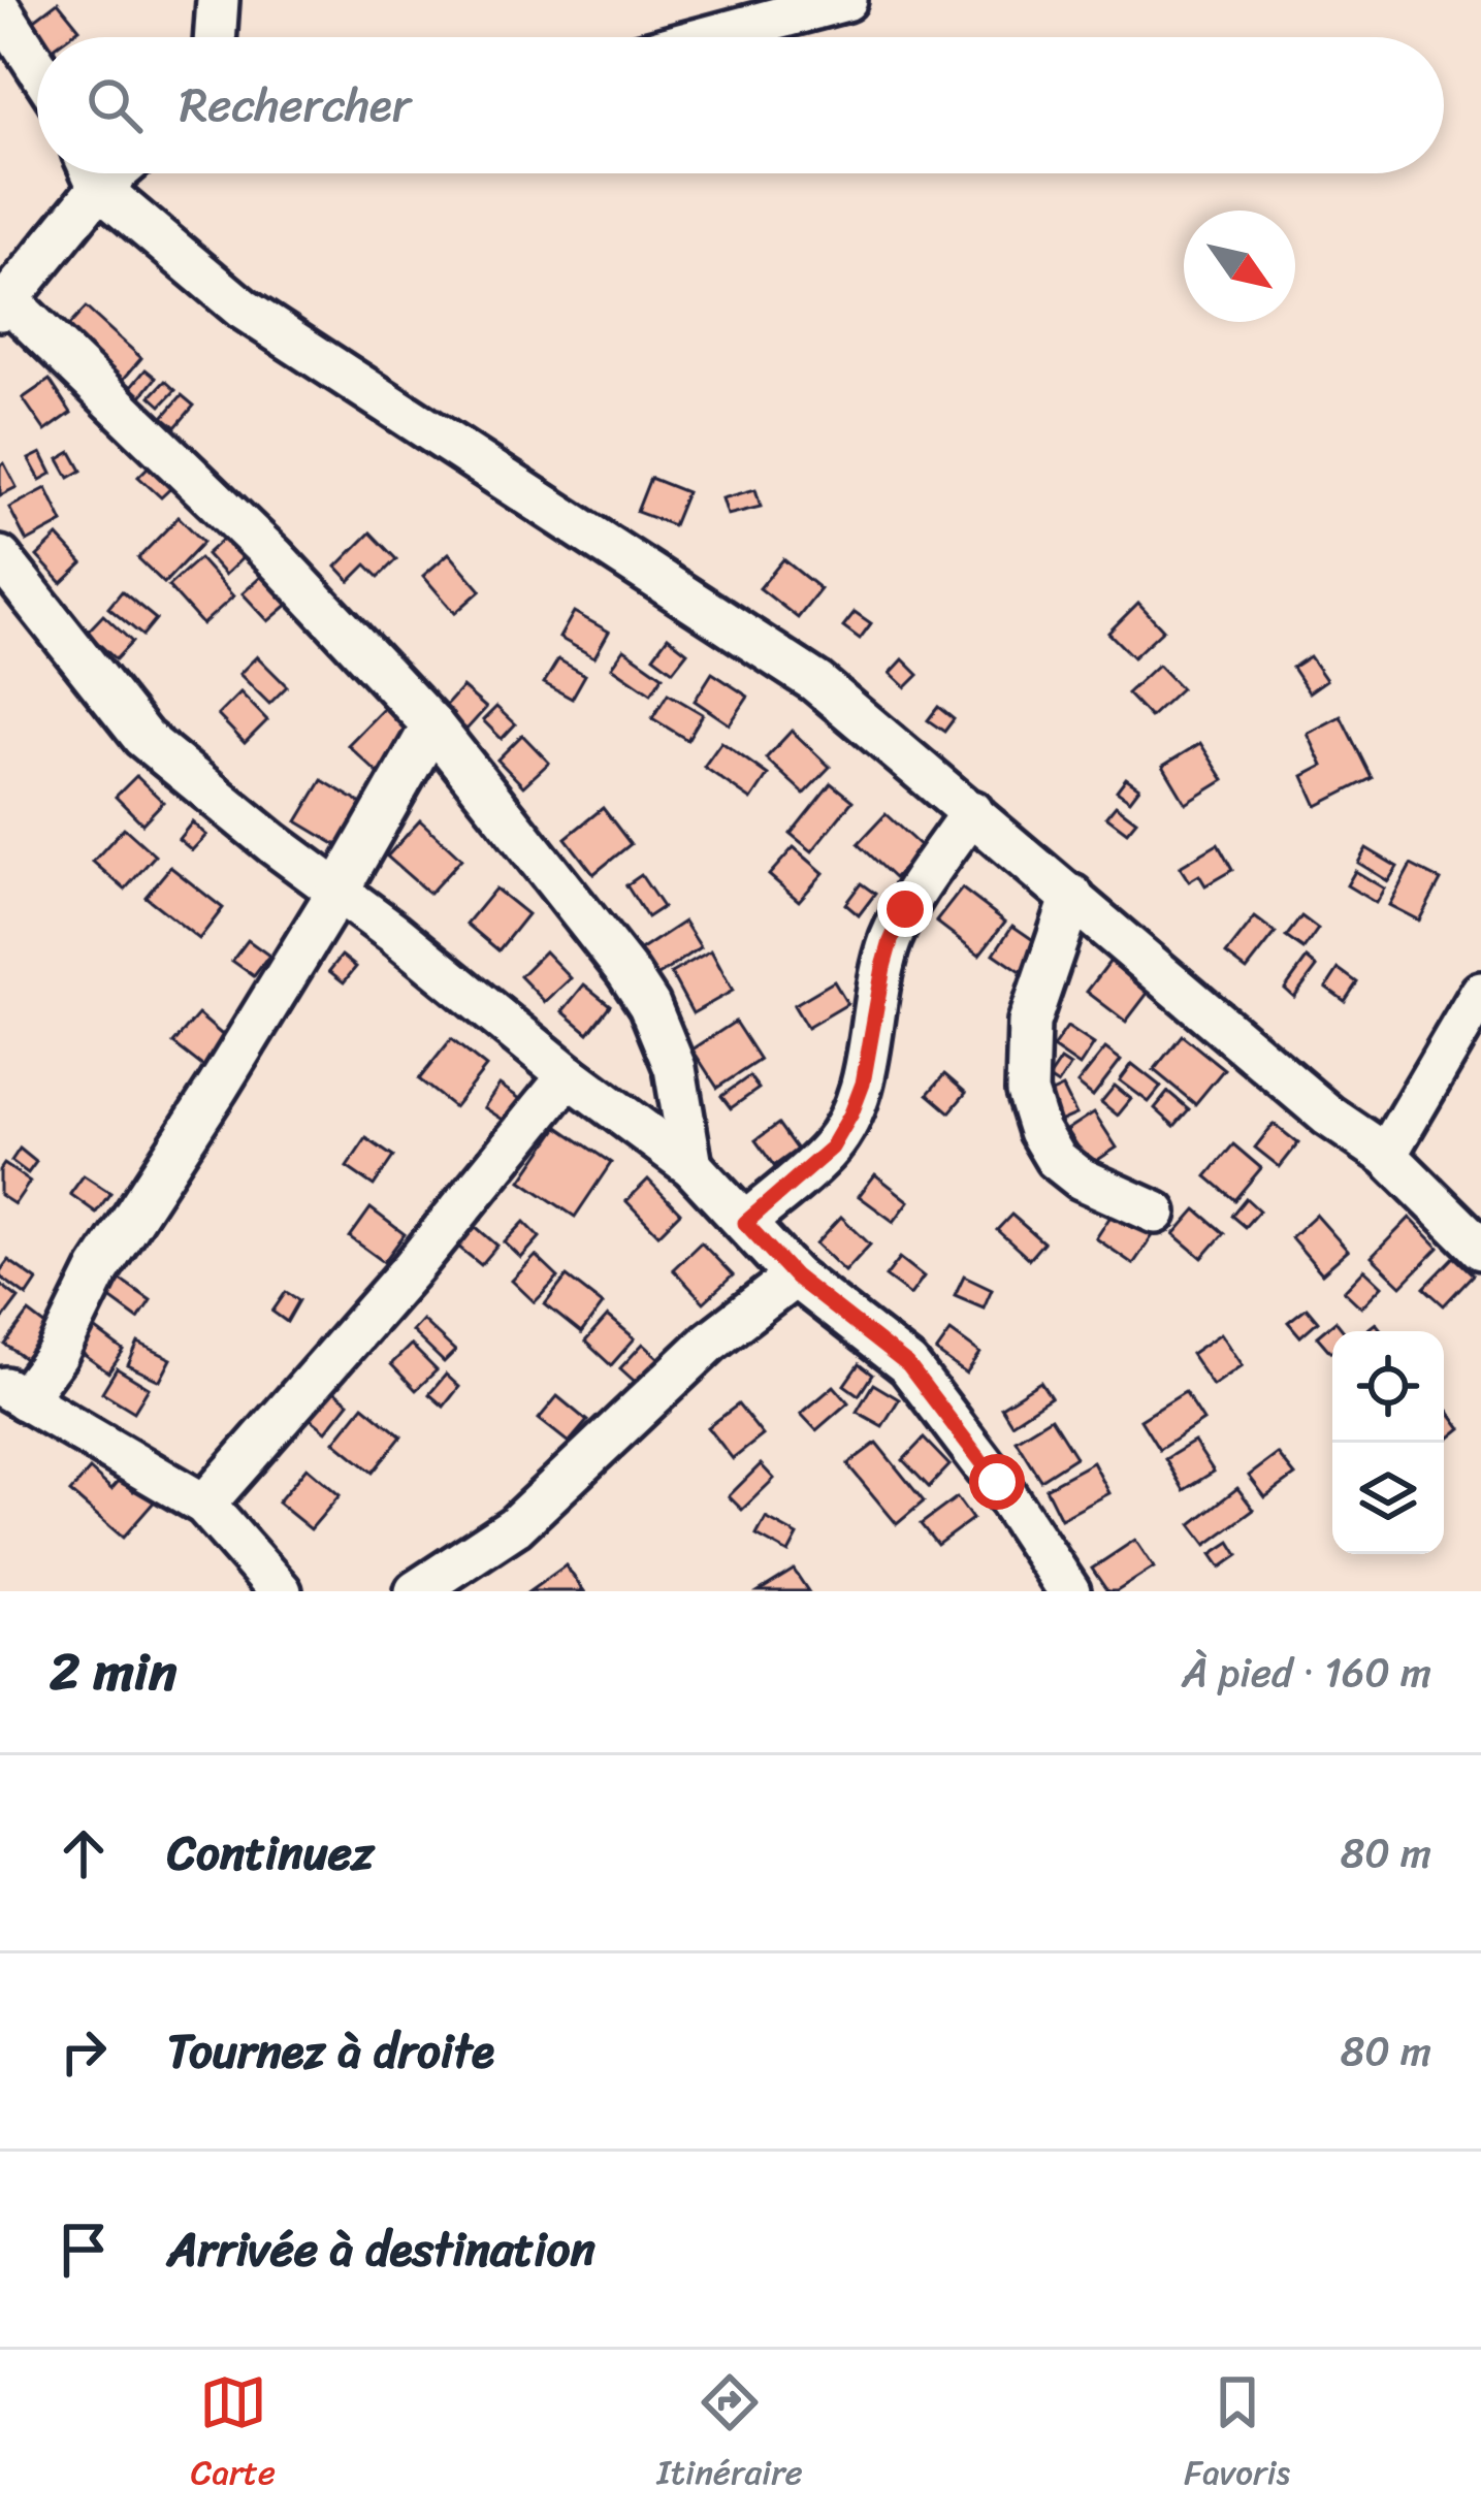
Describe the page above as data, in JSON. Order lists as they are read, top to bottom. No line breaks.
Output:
{"north":"bottom right","page":{"search":"Rechercher","heading":["2 min","À pied · 160 m"],"list":[["Continuez","80 m"],["Tournez à droite","80 m"],"Arrivée à destination"],"nav":["Carte","Itinéraire","Favoris"]}}
